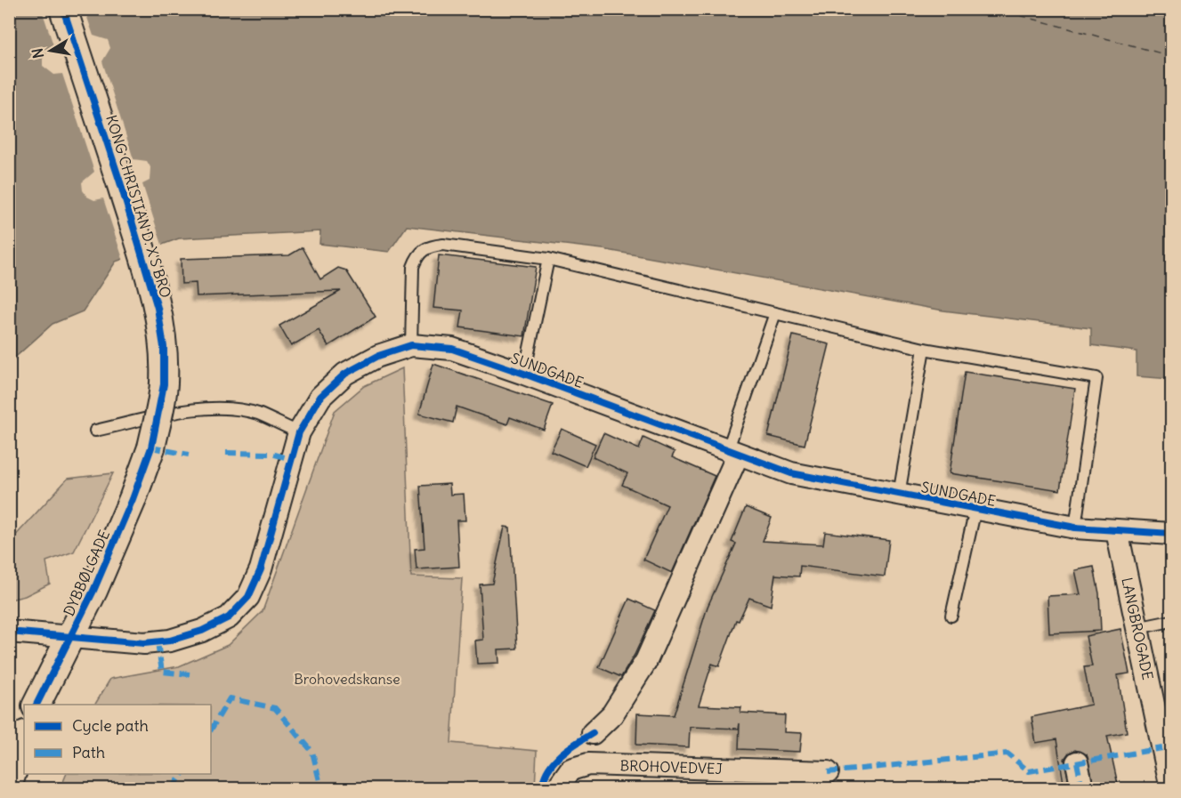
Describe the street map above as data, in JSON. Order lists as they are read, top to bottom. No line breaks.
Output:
{"streets":{"street":["KONG CHRISTIAN D. X'S BRO","SUNDGADE","DYBBØLGADE","LANGBROGADE","BROHOVEDVEJ"]},"crossings":[["KONG CHRISTIAN D. X'S BRO","DYBBØLGADE"],["SUNDGADE","DYBBØLGADE"],["SUNDGADE","LANGBROGADE"]],"parks":["Brohovedskanse"],"legend":["Cycle path","Path"],"north":"left"}
